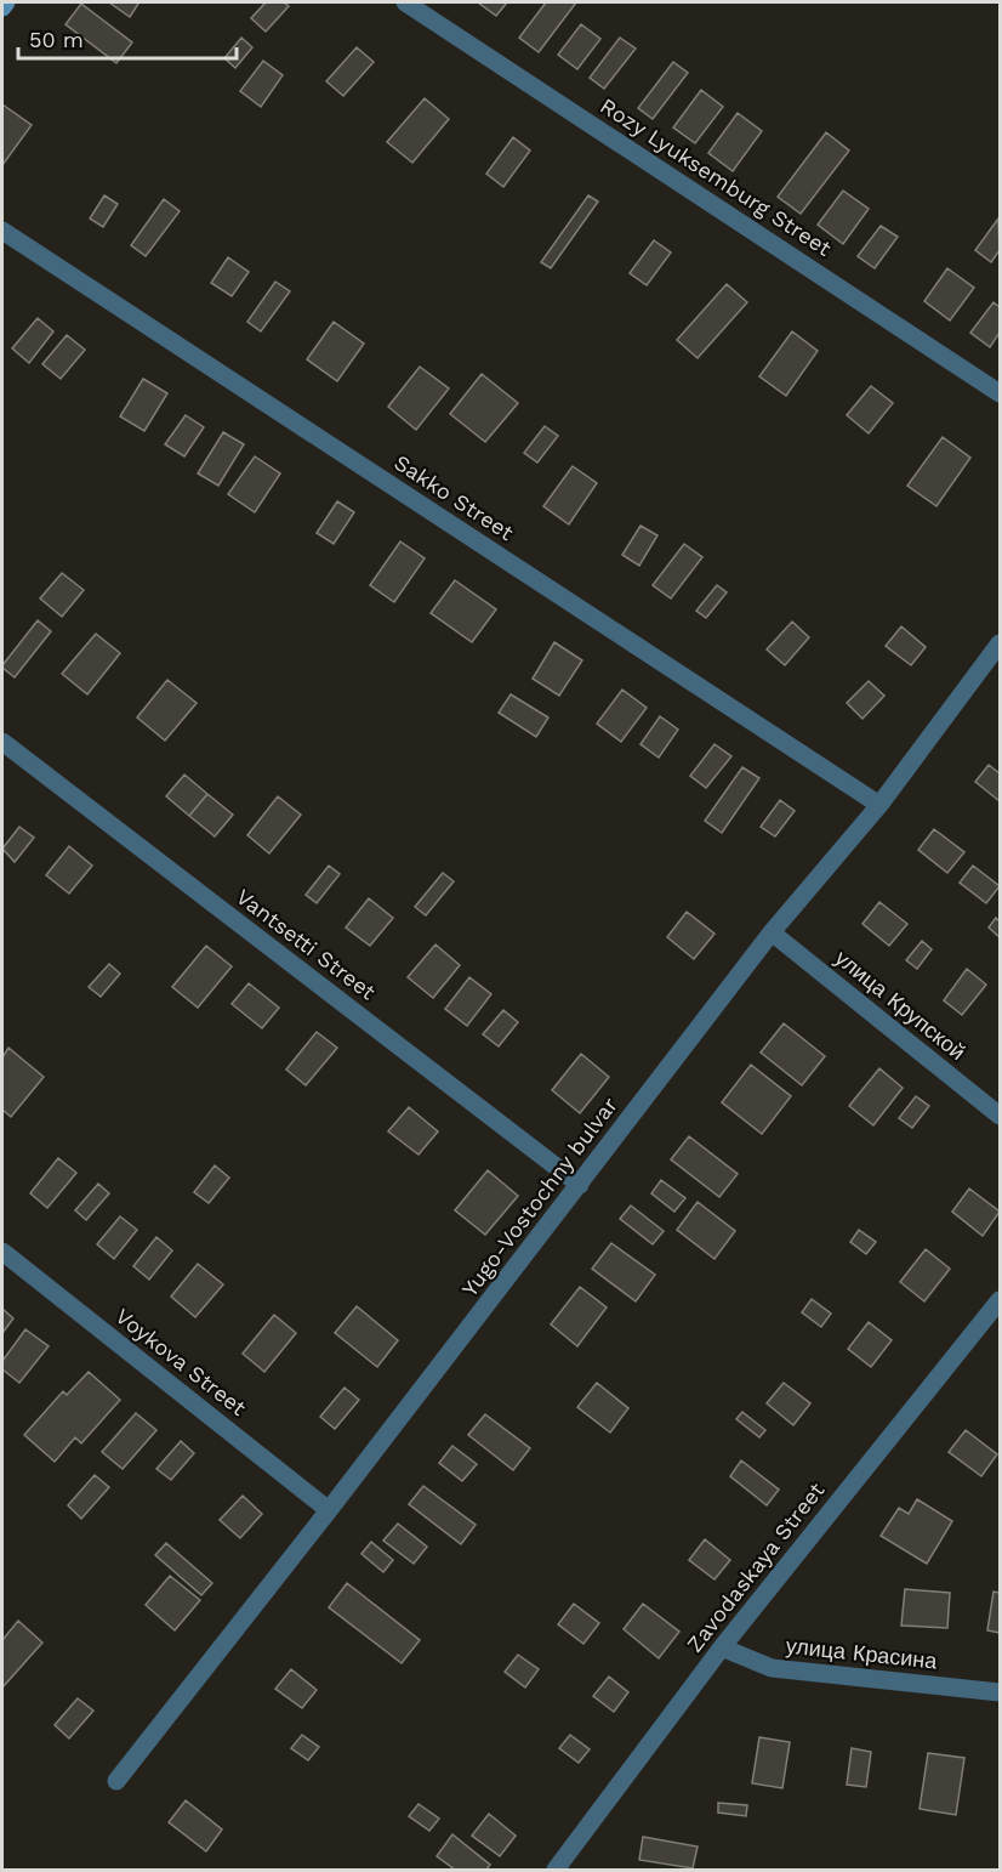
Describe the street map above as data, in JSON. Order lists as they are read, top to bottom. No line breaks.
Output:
{"streets":{"street":["Rozy Lyuksemburg Street","Sakko Street","Vantsetti Street","улица Крупской","Yugo-Vostochny bulvar","Voykova Street","Zavodaskaya Street","улица Красина"]},"crossings":[["Sakko Street","Yugo-Vostochny bulvar"],["Vantsetti Street","Yugo-Vostochny bulvar"],["улица Крупской","Yugo-Vostochny bulvar"],["Yugo-Vostochny bulvar","Voykova Street"],["Zavodaskaya Street","улица Красина"]],"scale_bar":"50 m"}
